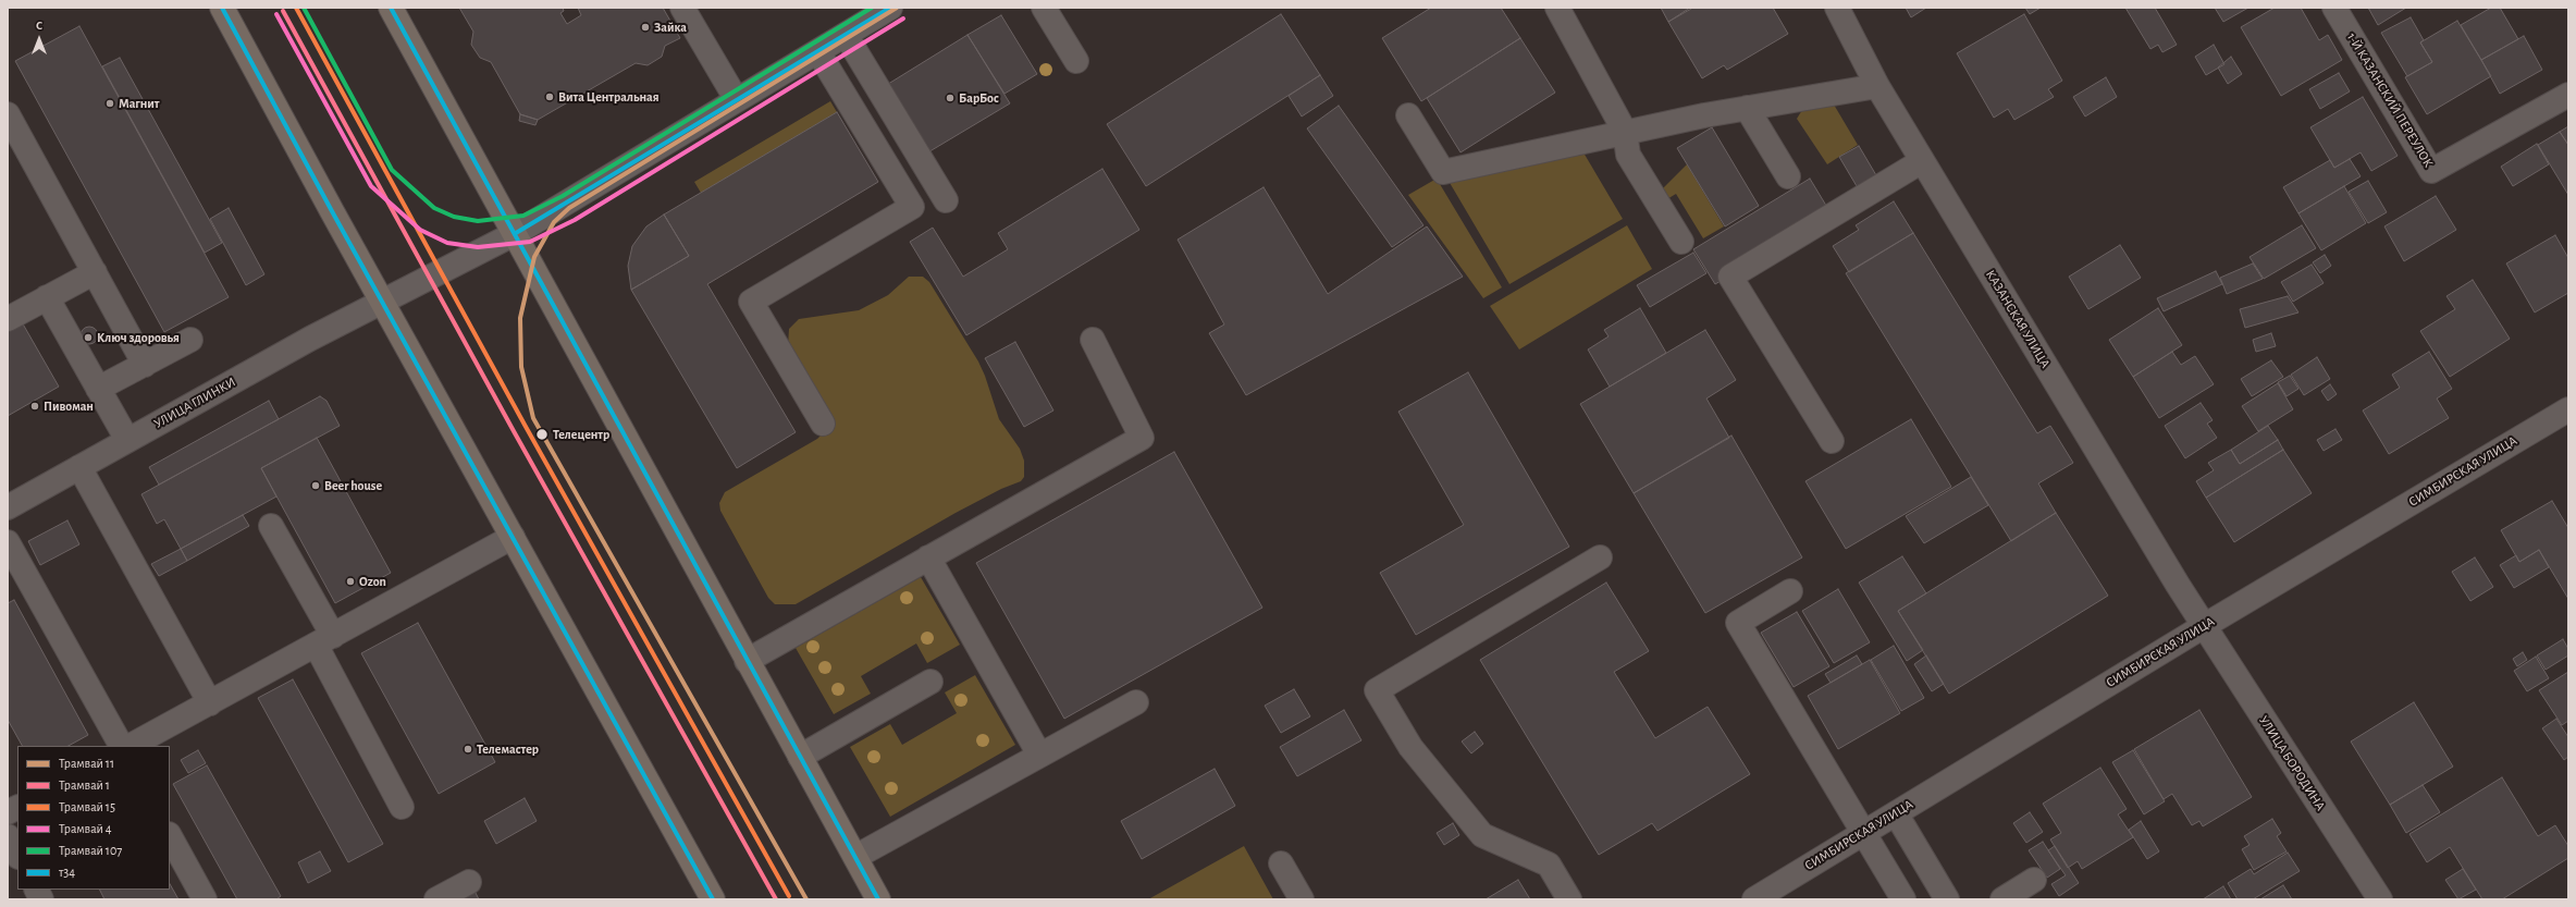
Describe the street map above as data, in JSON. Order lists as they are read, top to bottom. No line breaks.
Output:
{"streets":{"street":["1-Й КАЗАНСКИЙ ПЕРЕУЛОК","КАЗАНСКАЯ УЛИЦА","УЛИЦА ГЛИНКИ","СИМБИРСКАЯ УЛИЦА","УЛИЦА БОРОДИНА"]},"crossings":[["КАЗАНСКАЯ УЛИЦА","СИМБИРСКАЯ УЛИЦА"],["КАЗАНСКАЯ УЛИЦА","УЛИЦА БОРОДИНА"],["СИМБИРСКАЯ УЛИЦА","УЛИЦА БОРОДИНА"]],"places":["Зайка","Вита Центральная","БарБос","Магнит","Ключ здоровья","Пивоман","Телецентр","Beer house","Ozon","Телемастер"],"lines":["tram line 11","tram line 15","tram line 107","transit line т34","tram line 1","tram line 4"],"legend":["Трамвай 11","Трамвай 1","Трамвай 15","Трамвай 4","Трамвай 107","т34"],"north":"top"}
